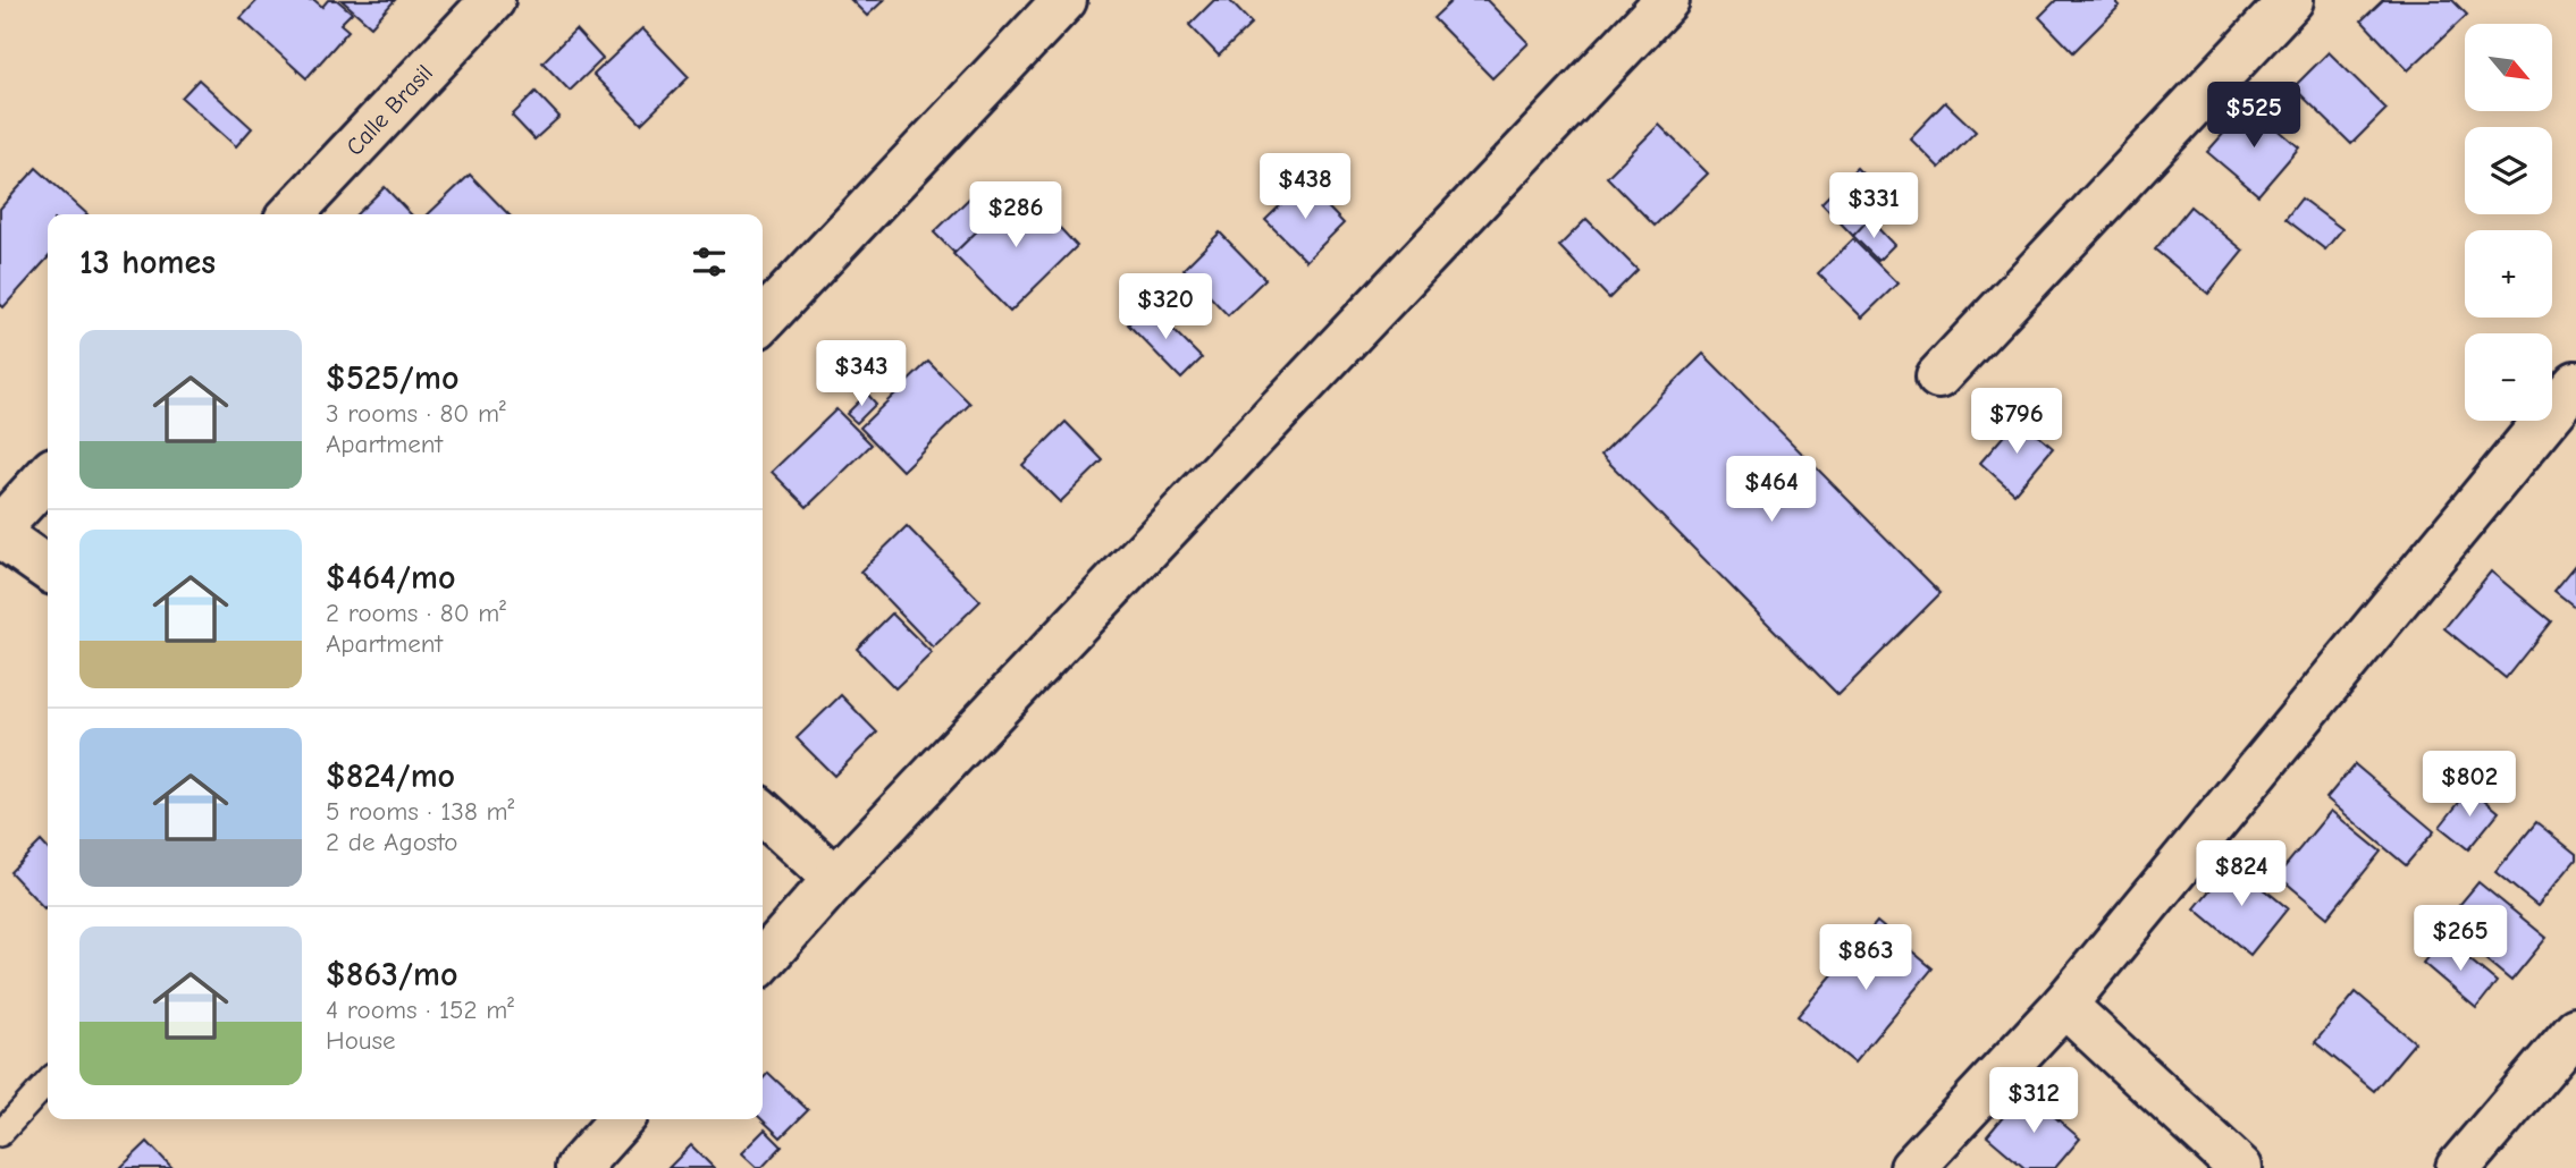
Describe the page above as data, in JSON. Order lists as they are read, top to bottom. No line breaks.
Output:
{"streets":{"street":["Calle Brasil"]},"north":"bottom right","page":{"map_buttons":["+","−"],"price":["$525","$438","$331","$286","$320","$343","$796","$464","$802","$824","$265","$863","$312"],"heading":"13 homes","list":[{"name":"$525/mo","note":"3 rooms · 80 m² · Apartment"},{"name":"$464/mo","note":"2 rooms · 80 m² · Apartment"},{"name":"$824/mo","note":"5 rooms · 138 m² · 2 de Agosto"},{"name":"$863/mo","note":"4 rooms · 152 m² · House"}]}}
